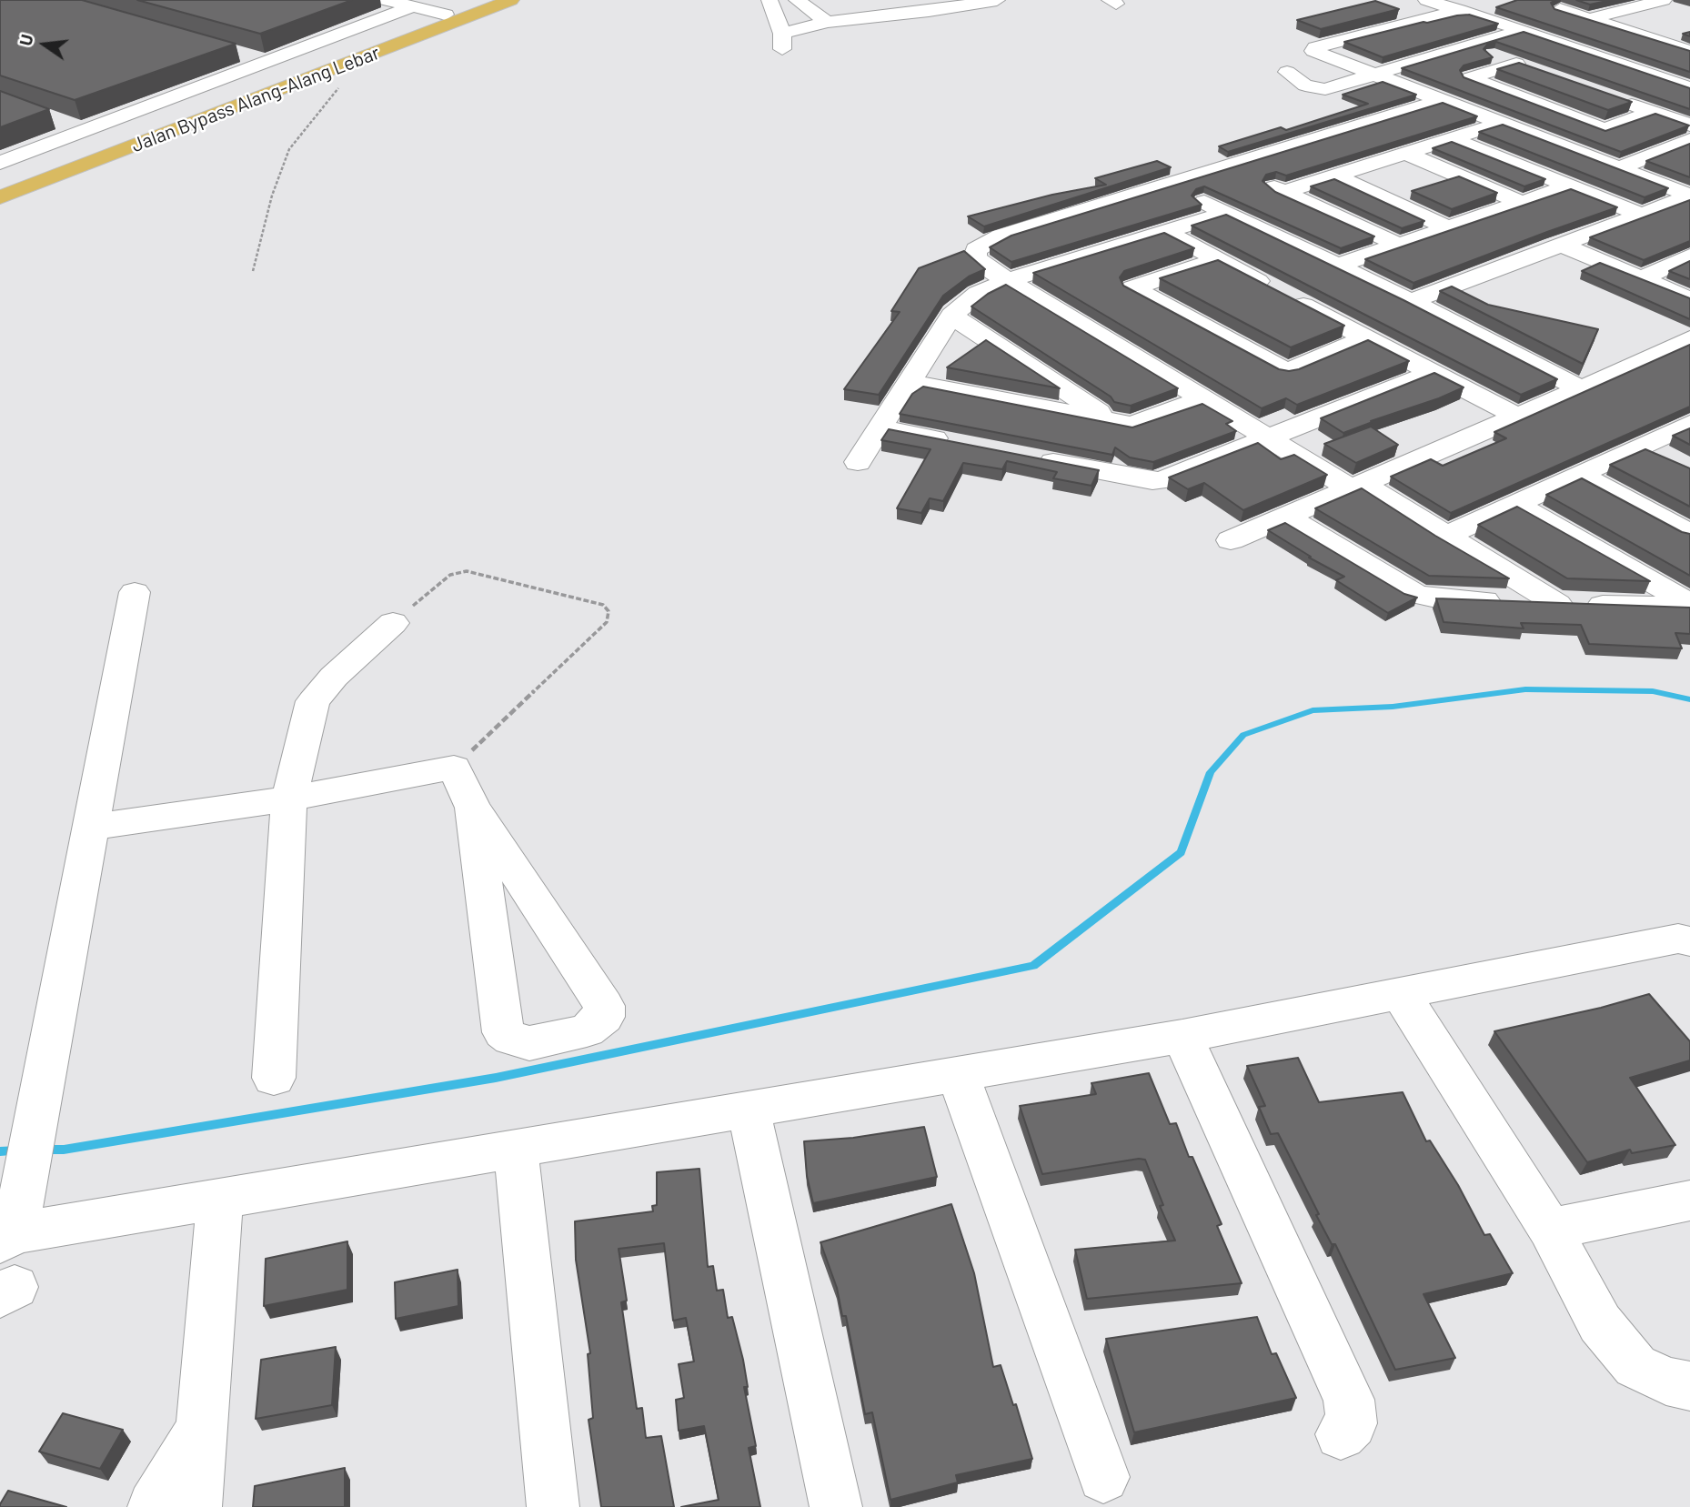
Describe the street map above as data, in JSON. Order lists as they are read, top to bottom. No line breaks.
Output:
{"streets":{"highway":["Jalan Bypass Alang-Alang Lebar"]},"north":"left"}
